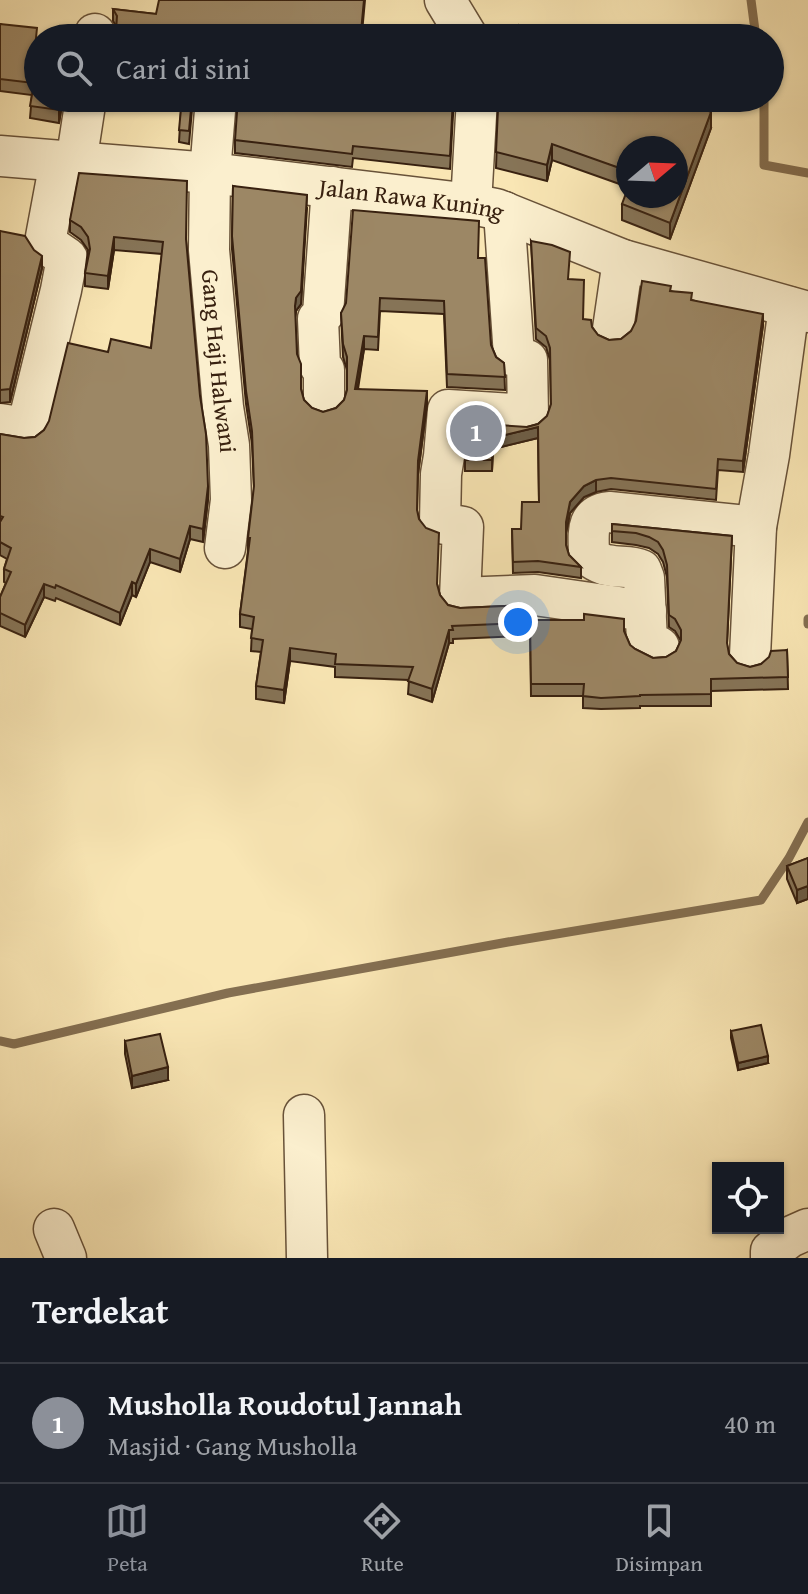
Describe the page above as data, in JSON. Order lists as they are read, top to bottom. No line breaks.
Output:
{"streets":{"street":["Jalan Rawa Kuning","Gang Haji Halwani"]},"crossings":[["Jalan Rawa Kuning","Gang Haji Halwani"]],"north":"right","page":{"search":"Cari di sini","pins":"1","heading":"Terdekat","list":[{"mark":"1","name":"Musholla Roudotul Jannah","note":"Masjid · Gang Musholla","value":"40 m"}],"nav":["Peta","Rute","Disimpan"]}}
